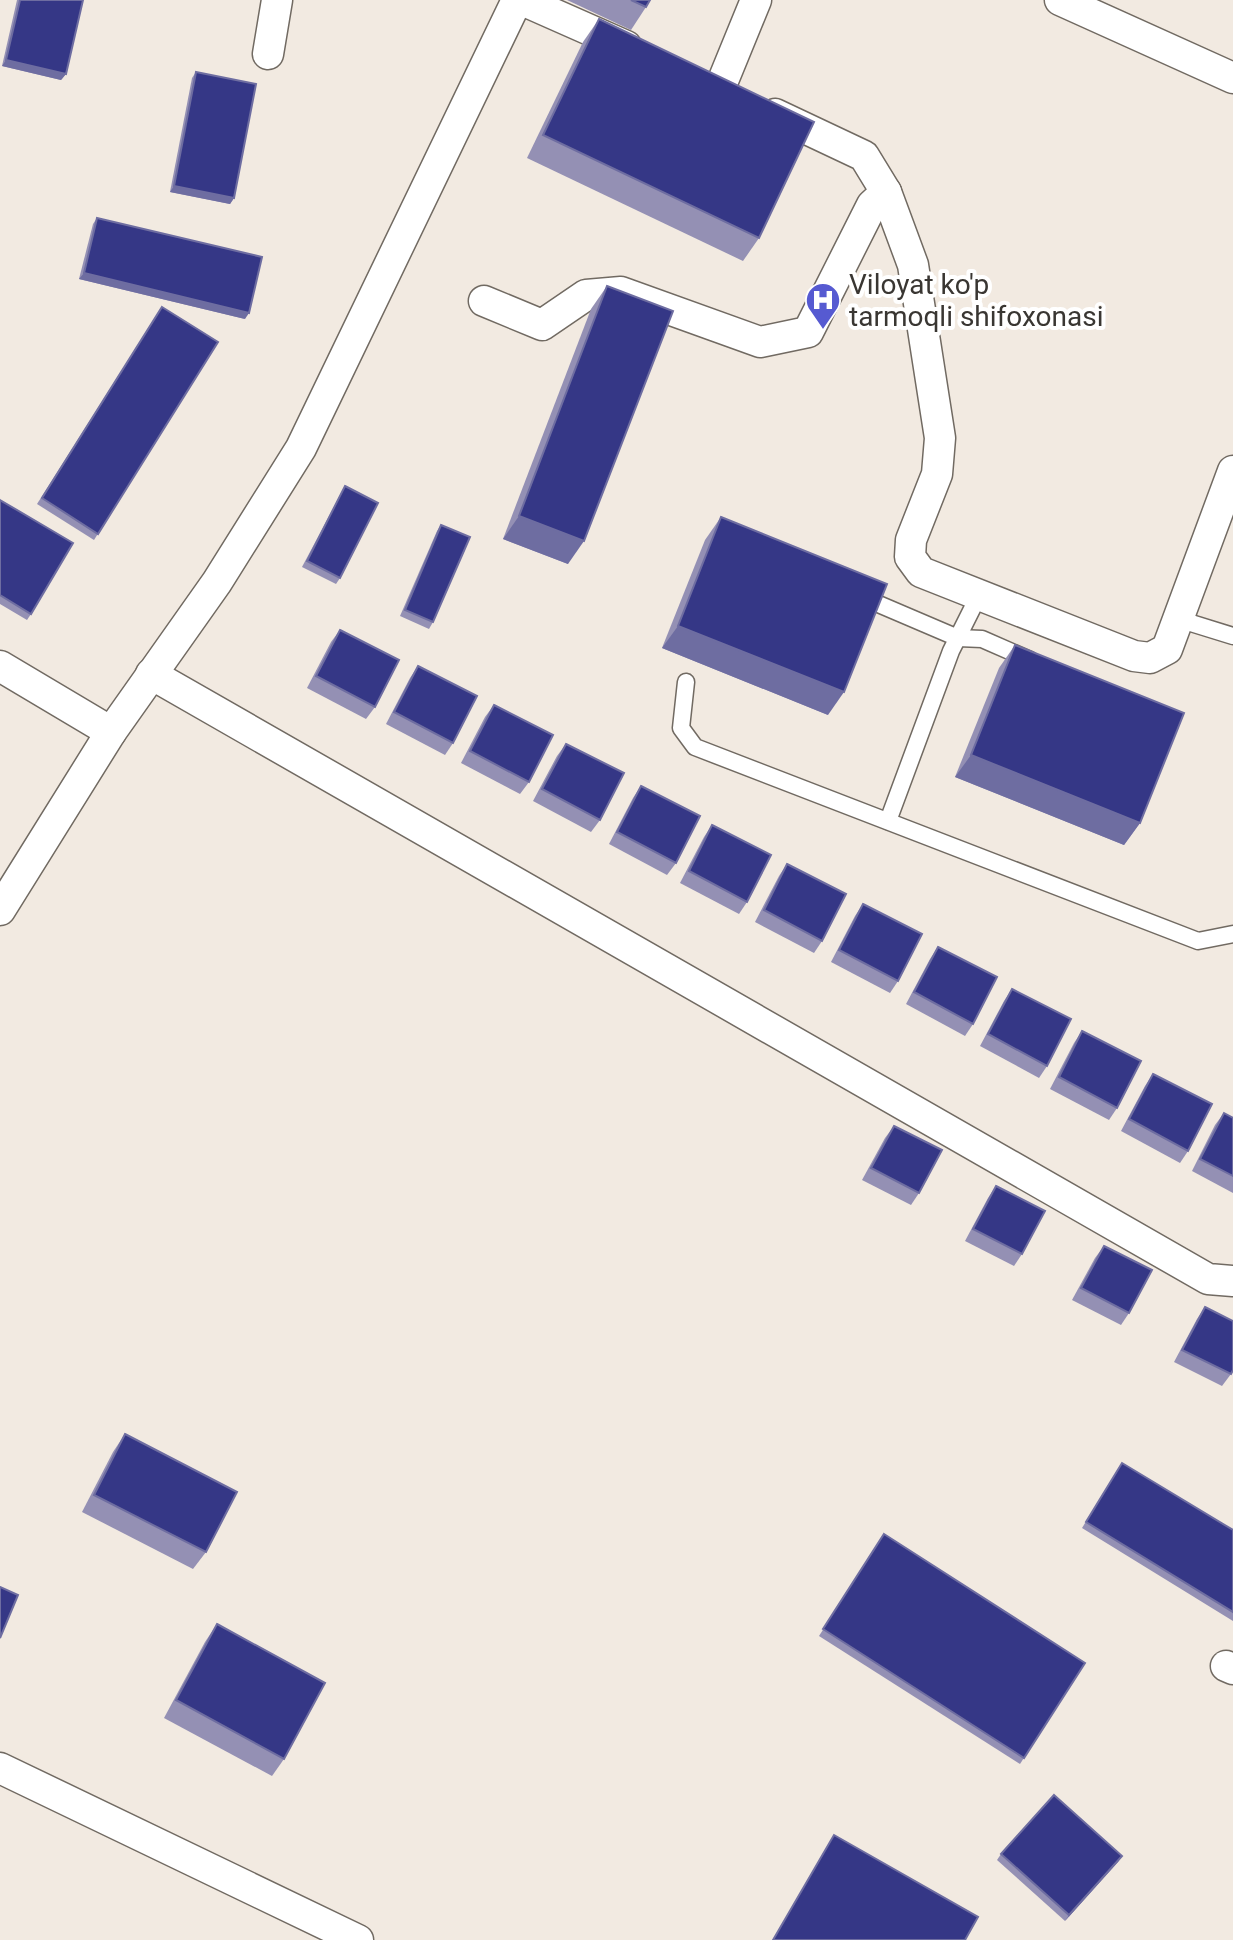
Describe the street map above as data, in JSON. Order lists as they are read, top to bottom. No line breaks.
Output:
{"places":{"hospital":["Viloyat ko'p tarmoqli shifoxonasi"]}}
